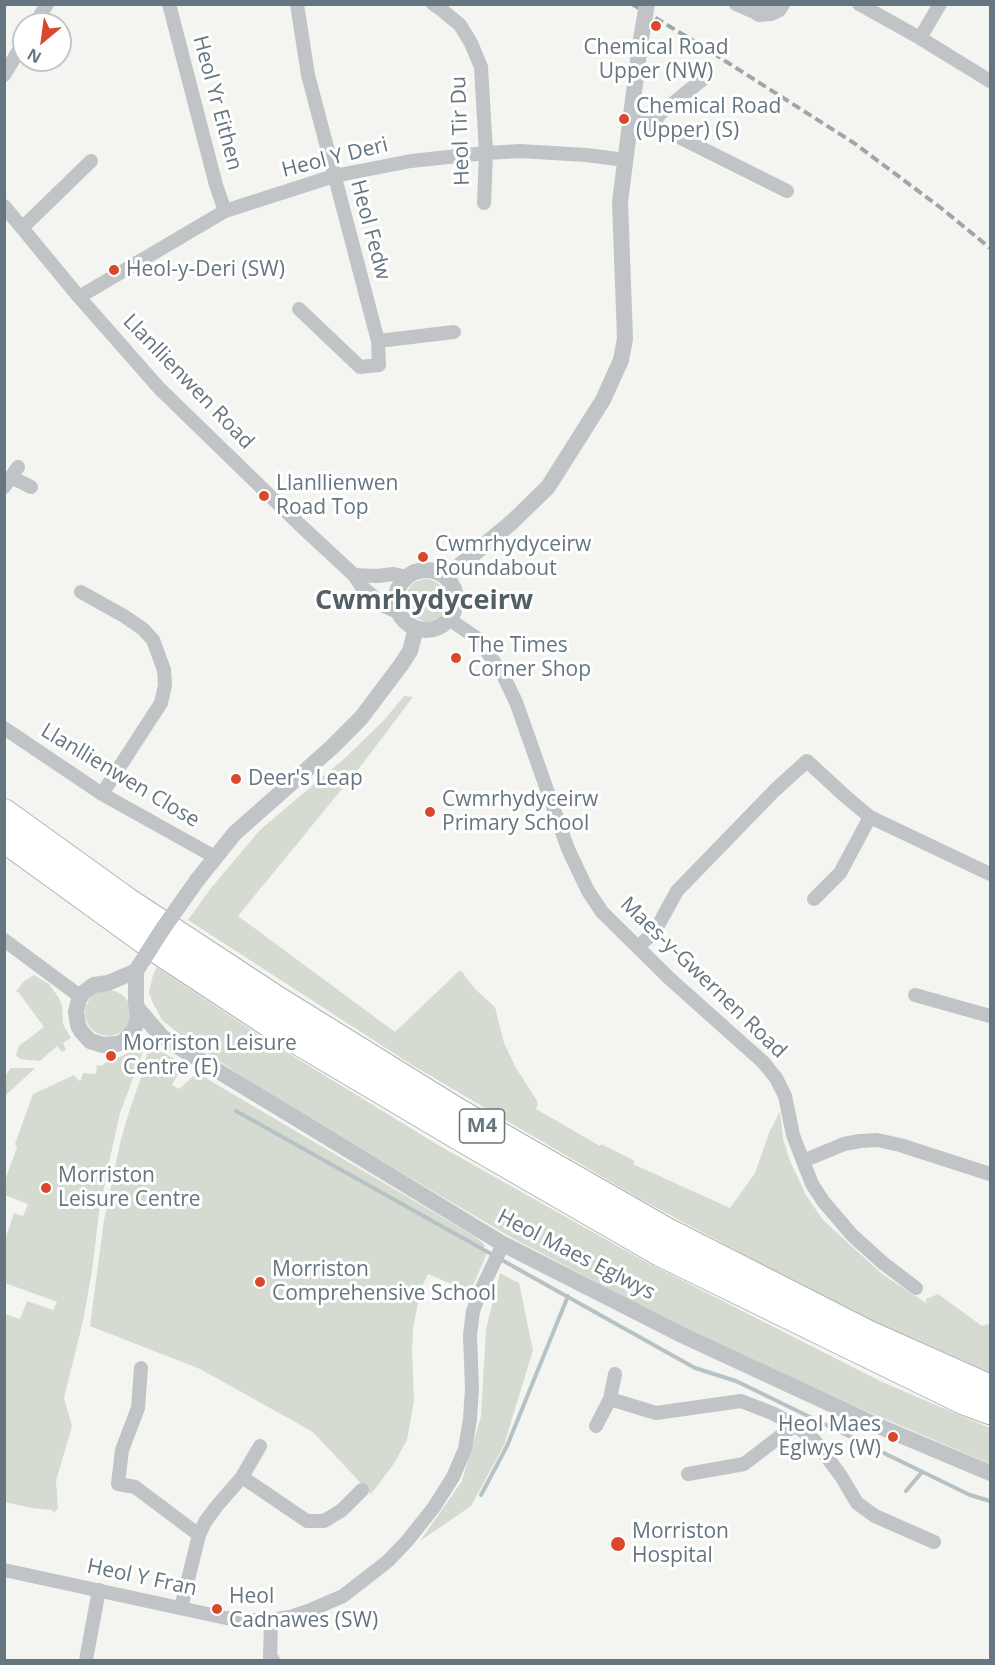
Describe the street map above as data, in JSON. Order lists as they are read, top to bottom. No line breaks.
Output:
{"streets":{"highway":["M4"],"street":["Heol Yr Eithen","Heol Tir Du","Heol Y Deri","Heol Fedw","Llanllienwen Road","Llanllienwen Close","Maes-y-Gwernen Road","Heol Maes Eglwys","Heol Y Fran"]},"crossings":[["Heol Yr Eithen","Heol Y Deri"],["Heol Tir Du","Heol Y Deri"],["Heol Y Deri","Heol Fedw"],["Heol Y Deri","Llanllienwen Road"],["Llanllienwen Road","Maes-y-Gwernen Road"],["Heol Maes Eglwys","Heol Y Fran"]],"districts":["Cwmrhydyceirw"],"places":["Chemical Road Upper (NW)","Chemical Road (Upper) (S)","Heol-y-Deri (SW)","Llanllienwen Road Top","Cwmrhydyceirw Roundabout","The Times Corner Shop","Deer's Leap","Cwmrhydyceirw Primary School","Morriston Leisure Centre (E)","Morriston Leisure Centre","Morriston Comprehensive School","Heol Maes Eglwys (W)","Morriston Hospital","Heol Cadnawes (SW)"],"north":"bottom left"}
